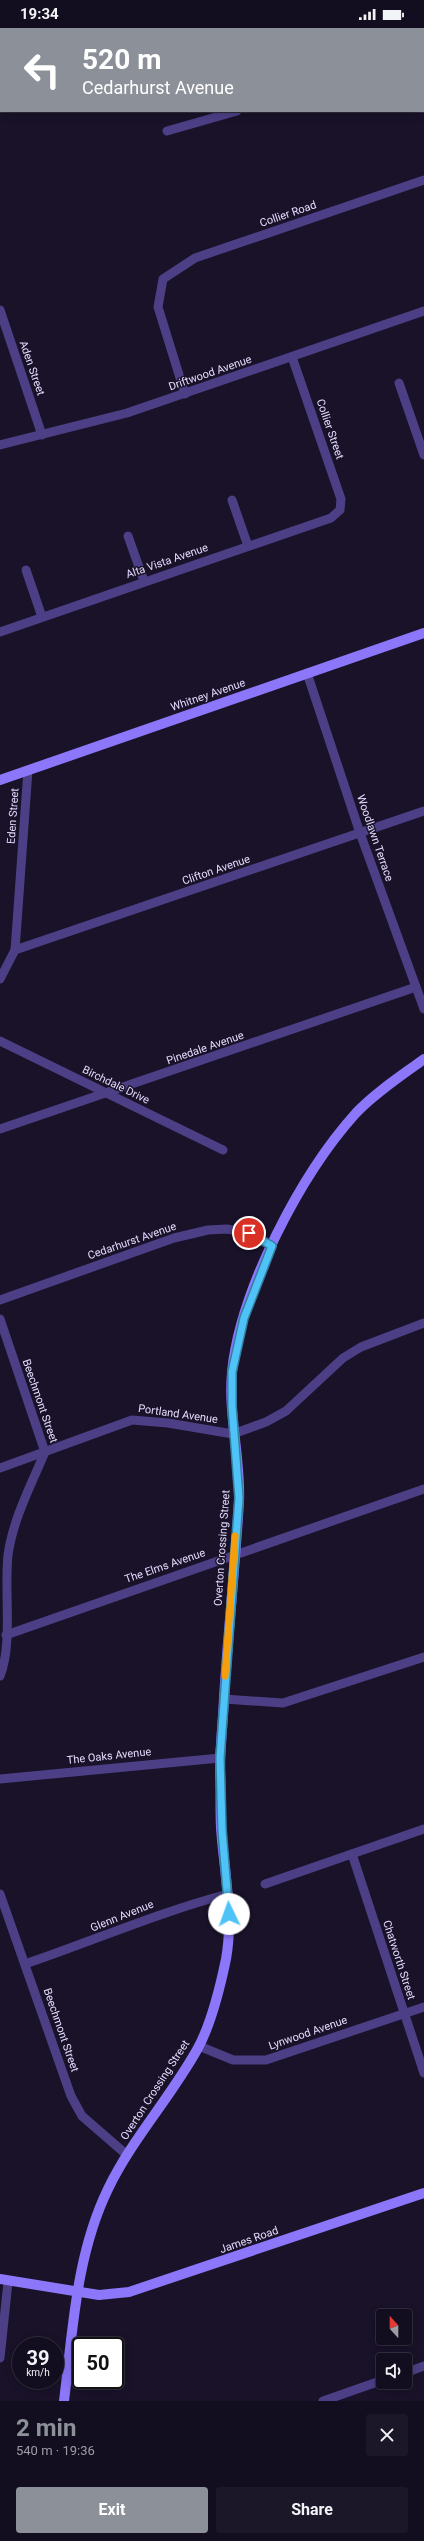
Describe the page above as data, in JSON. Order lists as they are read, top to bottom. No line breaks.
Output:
{"streets":{"main road":["Whitney Avenue","Overton Crossing Street","James Road"],"street":["Collier Road","Aden Street","Driftwood Avenue","Collier Street","Alta Vista Avenue","Eden Street","Woodlawn Terrace","Clifton Avenue","Pinedale Avenue","Birchdale Drive","Cedarhurst Avenue","Beechmont Street","Portland Avenue","The Elms Avenue","The Oaks Avenue","Glenn Avenue","Chatworth Street","Lynwood Avenue"]},"crossings":[["Collier Road","Driftwood Avenue"],["Aden Street","Driftwood Avenue"],["Driftwood Avenue","Collier Street"],["Collier Street","Alta Vista Avenue"],["Whitney Avenue","Eden Street"],["Whitney Avenue","Woodlawn Terrace"],["Eden Street","Clifton Avenue"],["Woodlawn Terrace","Clifton Avenue"],["Woodlawn Terrace","Pinedale Avenue"],["Pinedale Avenue","Birchdale Drive"],["Cedarhurst Avenue","Overton Crossing Street"],["Beechmont Street","Portland Avenue"],["Beechmont Street","Overton Crossing Street"],["Beechmont Street","The Elms Avenue"],["Beechmont Street","Glenn Avenue"],["Portland Avenue","Overton Crossing Street"],["Overton Crossing Street","The Elms Avenue"],["Overton Crossing Street","The Oaks Avenue"],["Overton Crossing Street","Glenn Avenue"],["Overton Crossing Street","Lynwood Avenue"],["Overton Crossing Street","James Road"],["Chatworth Street","Lynwood Avenue"]],"north":"top","page":{"status":"19:34","turn":["520 m","Cedarhurst Avenue"],"speed":"39 km/h","limit":"50","heading":["2 min","540 m · 19:36"],"buttons":["Exit","Share"]}}
